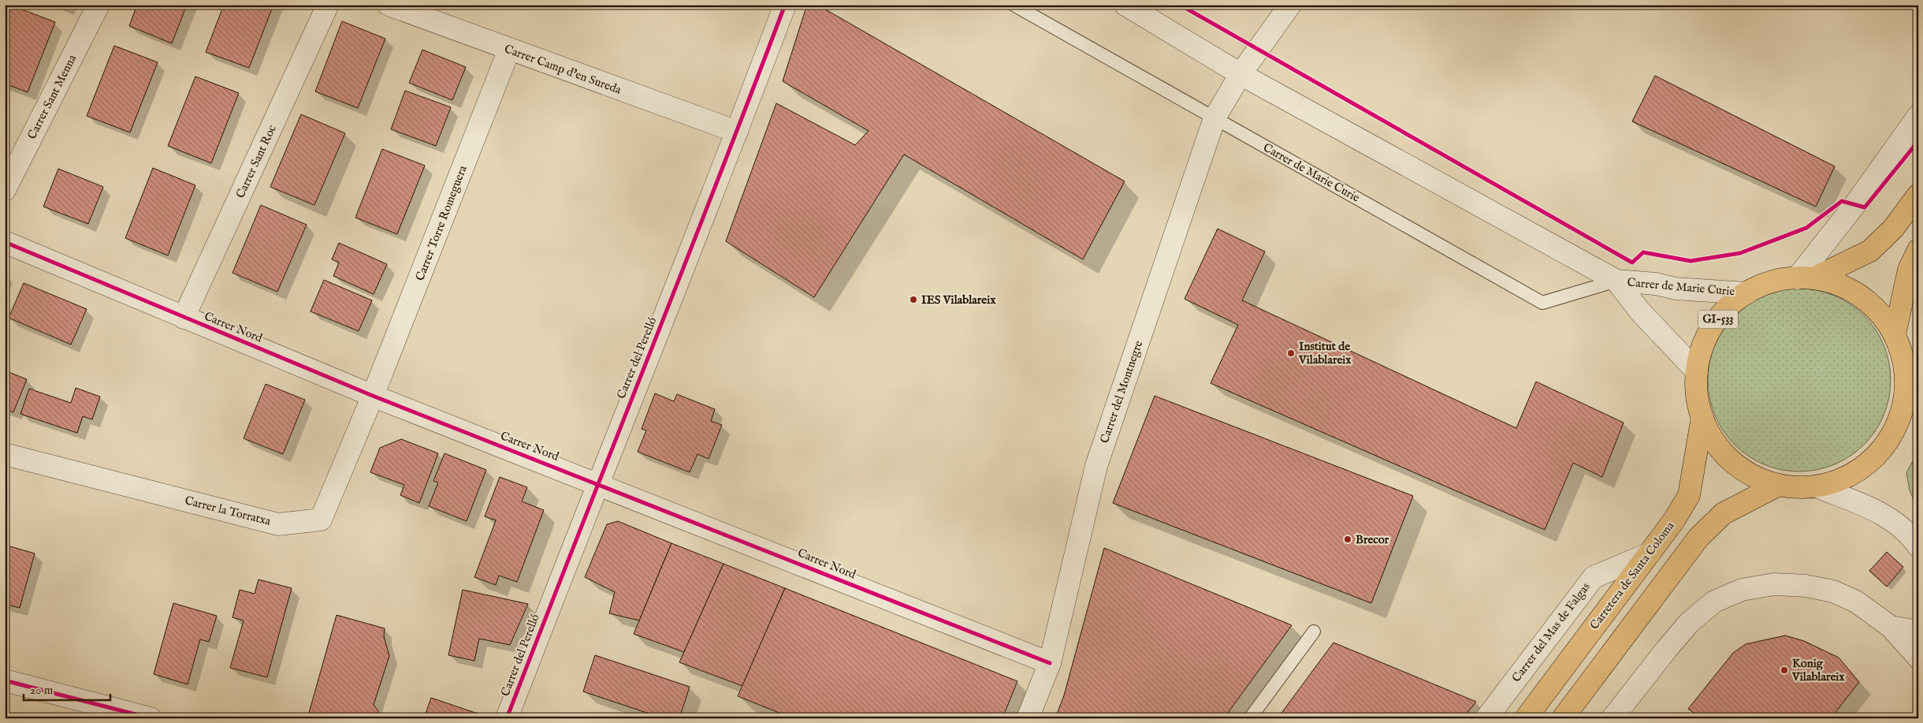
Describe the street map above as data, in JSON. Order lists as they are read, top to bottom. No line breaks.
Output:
{"streets":{"main road":["GI-533","Carretera de Santa Coloma"],"street":["Carrer Camp d'en Sureda","Carrer Sant Menna","Carrer Sant Roc","Carrer de Marie Curie","Carrer Torre Romeguera","Carrer Nord","Carrer del Perelló","Carrer del Montnegre","Carrer la Torratxa","Carrer del Mas de Falgas"]},"crossings":[["Carrer Camp d'en Sureda","Carrer Torre Romeguera"],["Carrer Camp d'en Sureda","Carrer del Perelló"],["Carrer Sant Roc","Carrer Nord"],["Carrer de Marie Curie","GI-533"],["Carrer de Marie Curie","Carrer del Montnegre"],["Carrer Torre Romeguera","Carrer Nord"],["Carrer Torre Romeguera","Carrer la Torratxa"],["GI-533","Carretera de Santa Coloma"],["Carrer Nord","Carrer del Perelló"],["Carrer Nord","Carrer del Montnegre"],["Carrer Nord","Carrer la Torratxa"],["Carretera de Santa Coloma","Carrer del Mas de Falgas"]],"places":["IES Vilablareix","Institut de Vilablareix","Brecor","Konig Vilablareix"],"scale_bar":"20 m"}
